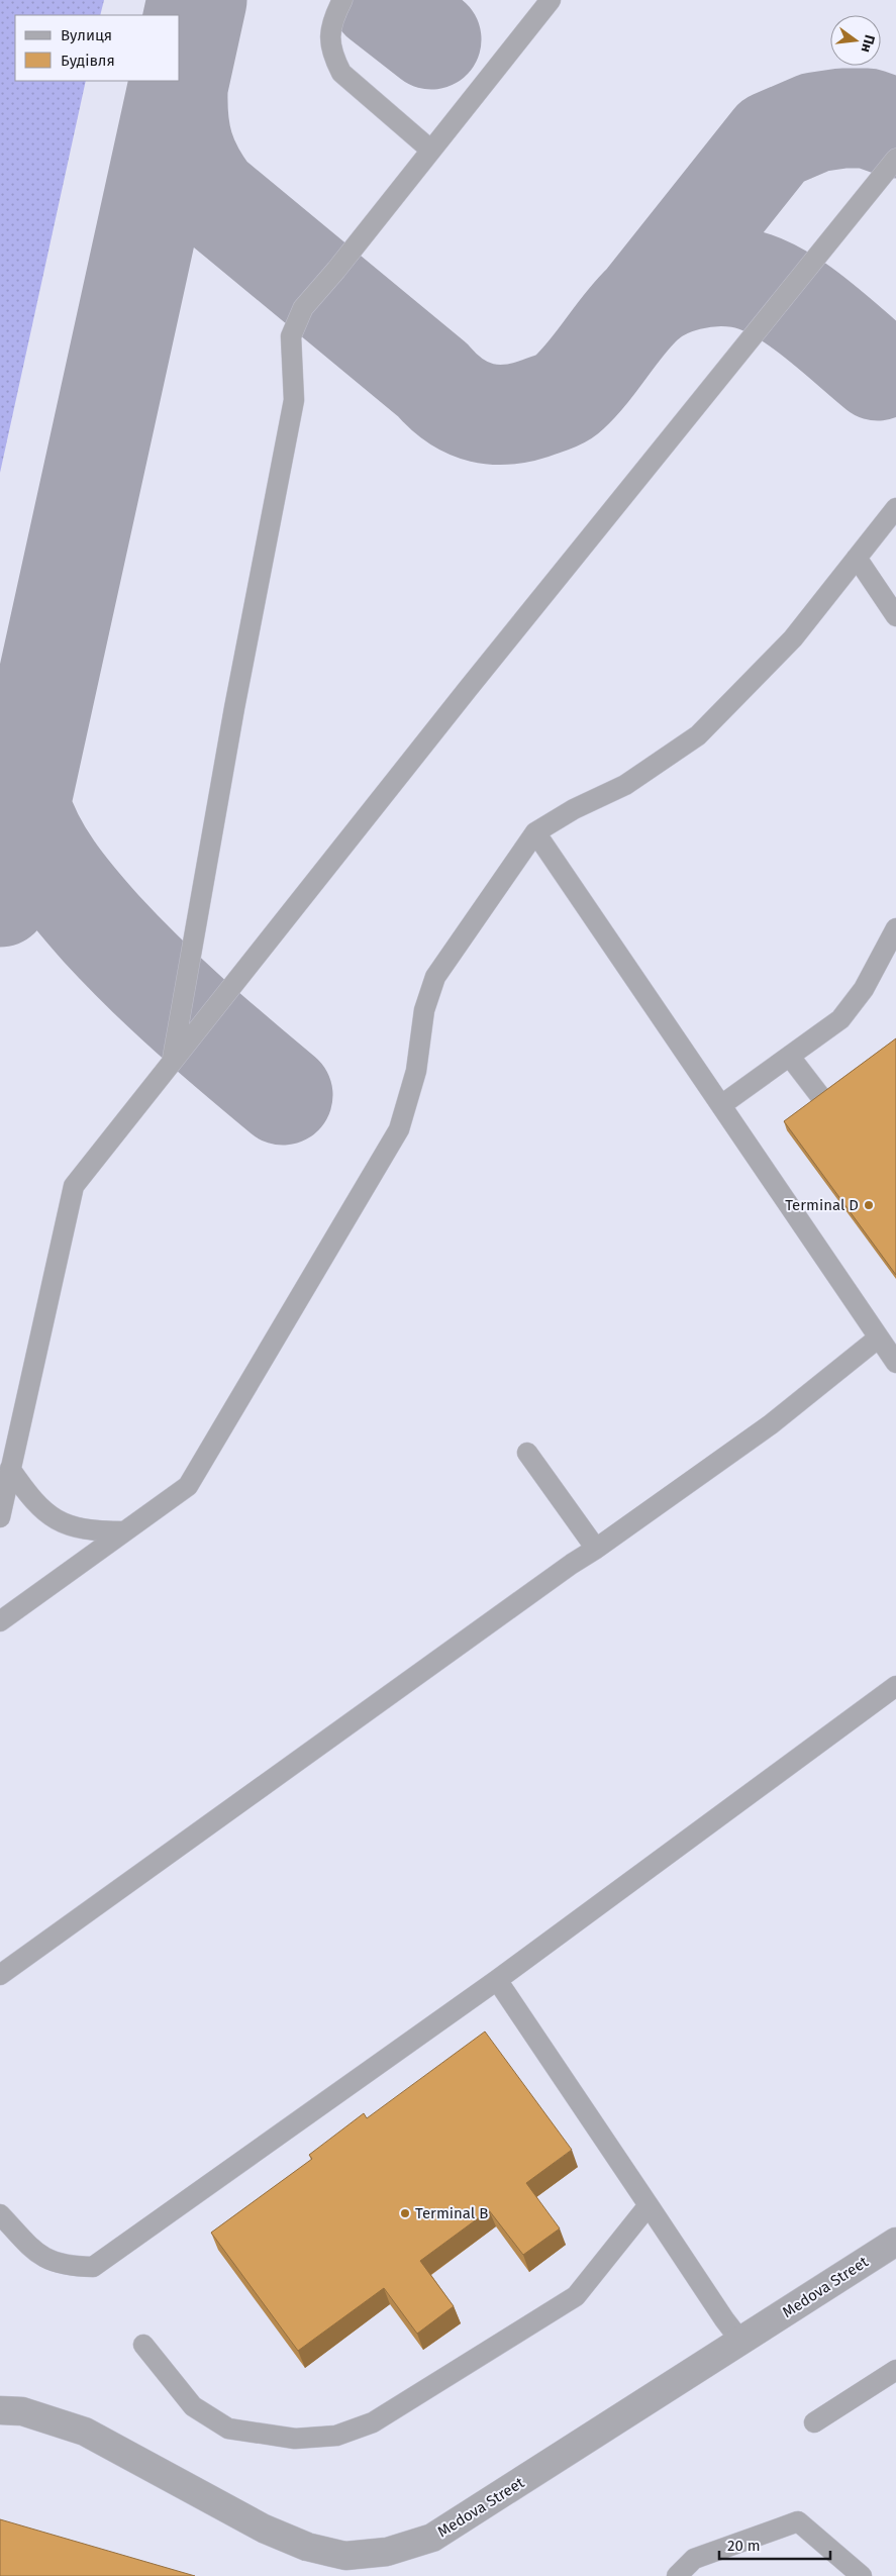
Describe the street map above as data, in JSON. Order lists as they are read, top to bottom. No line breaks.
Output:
{"streets":{"street":["Medova Street"]},"places":["Terminal D","Terminal B"],"legend":["Вулиця","Будівля"],"scale_bar":"20 m","north":"right"}
